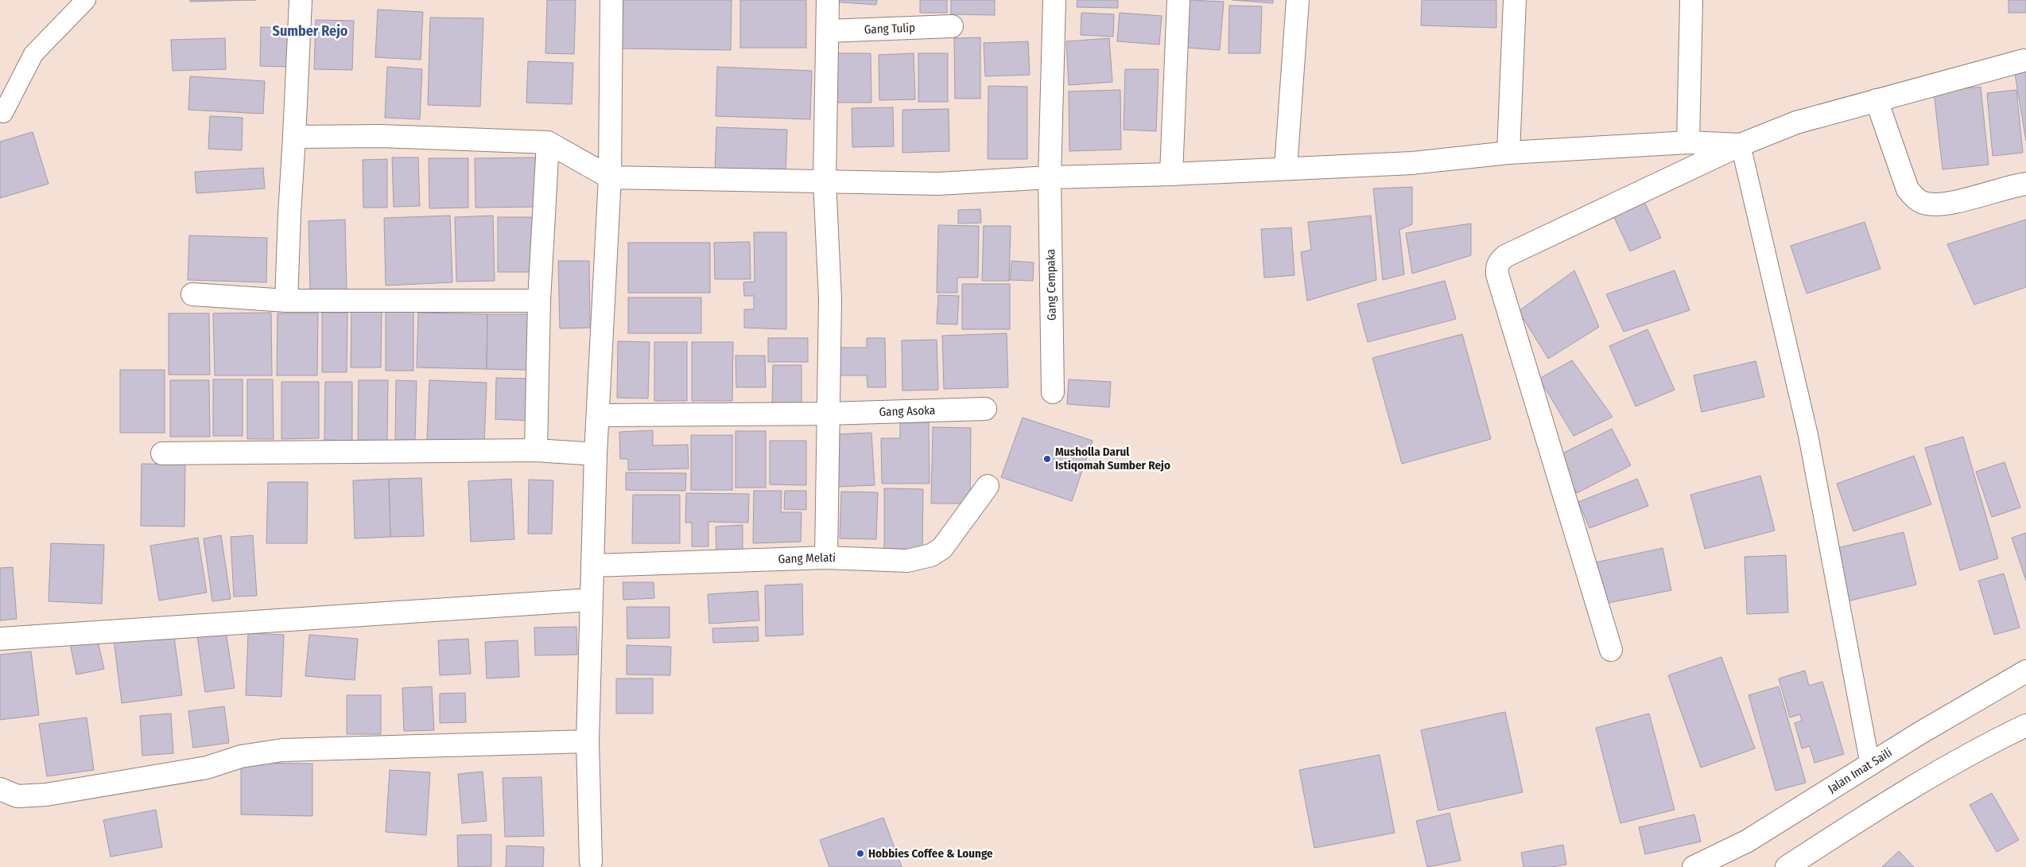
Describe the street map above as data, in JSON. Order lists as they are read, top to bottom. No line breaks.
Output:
{"streets":{"street":["Gang Tulip","Gang Cempaka","Gang Asoka","Gang Melati","Jalan Imat Saili"]},"districts":["Sumber Rejo"],"places":["Musholla Darul Istiqomah Sumber Rejo","Hobbies Coffee & Lounge"]}
